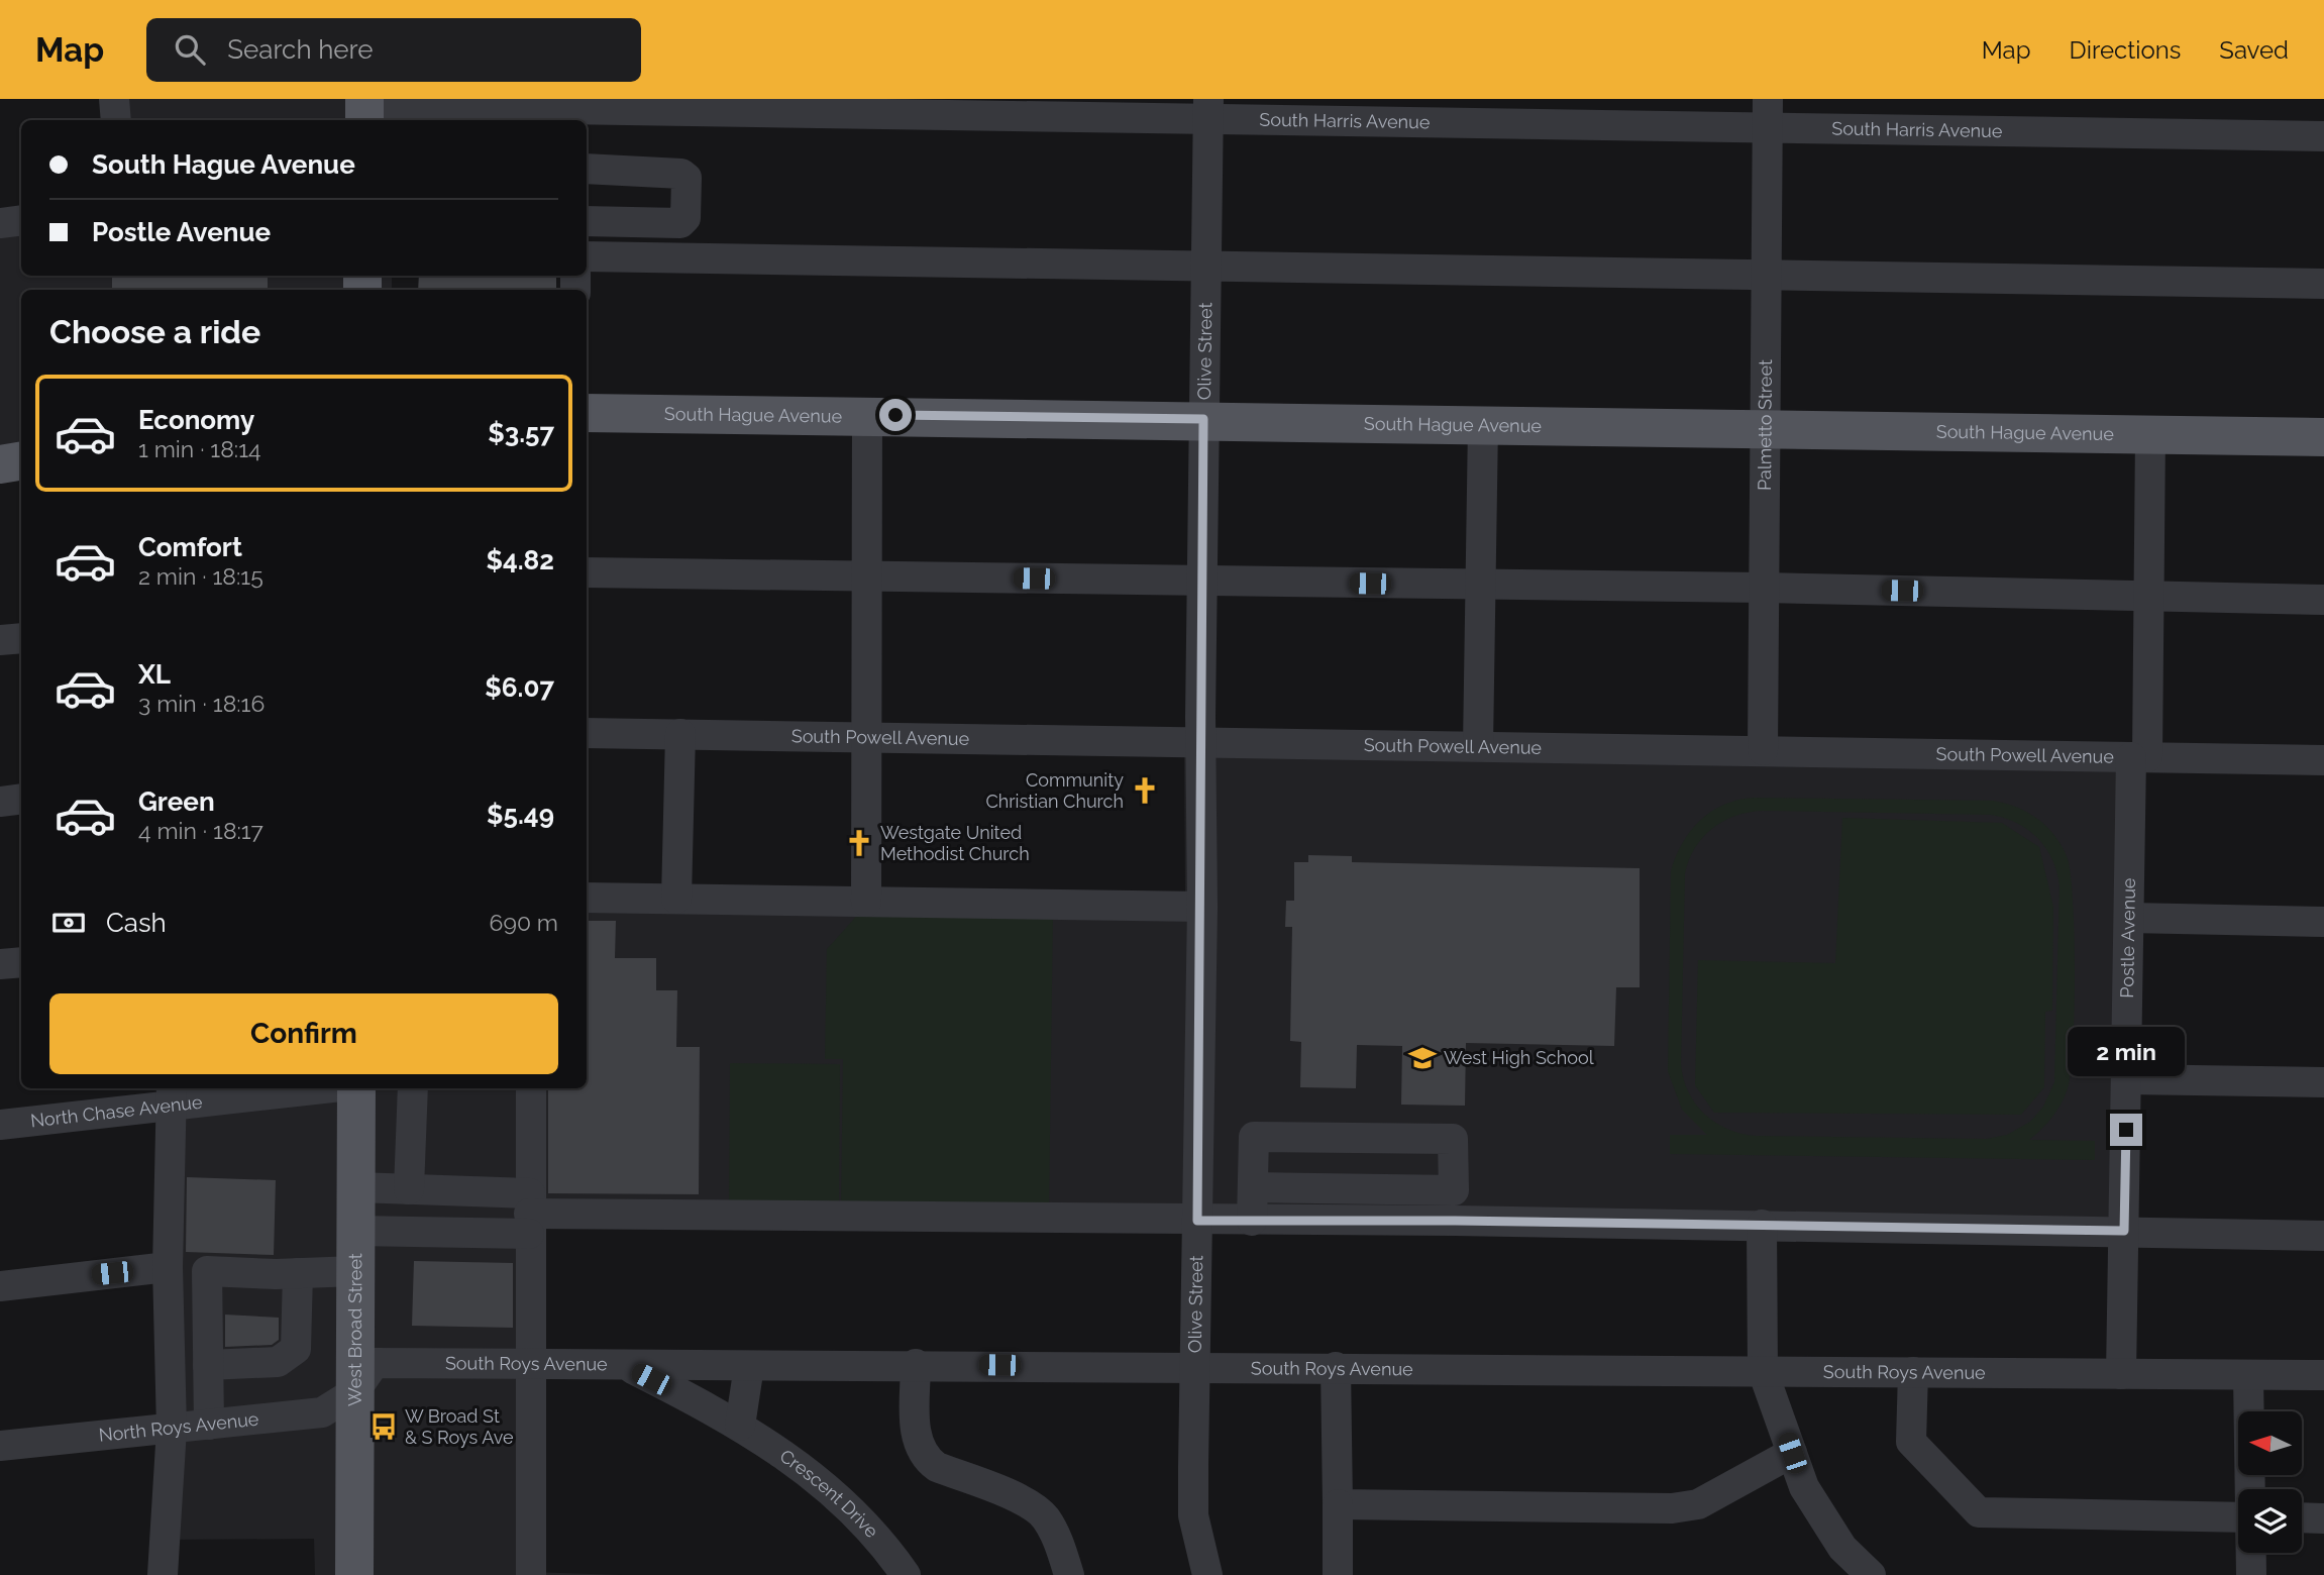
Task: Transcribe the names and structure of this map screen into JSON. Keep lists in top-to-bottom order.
{
  "streets": {
    "main road": ["South Hague Avenue", "West Broad Street"],
    "street": [
      "South Harris Avenue",
      "Olive Street",
      "Palmetto Street",
      "South Powell Avenue",
      "Postle Avenue",
      "North Chase Avenue",
      "South Roys Avenue",
      "North Roys Avenue",
      "Crescent Drive"
    ]
  },
  "crossings": [
    ["South Harris Avenue", "Olive Street"],
    ["South Harris Avenue", "Palmetto Street"],
    ["Olive Street", "South Hague Avenue"],
    ["Olive Street", "South Powell Avenue"],
    ["Olive Street", "South Roys Avenue"],
    ["South Hague Avenue", "Palmetto Street"],
    ["South Hague Avenue", "Postle Avenue"],
    ["Palmetto Street", "South Powell Avenue"],
    ["South Powell Avenue", "Postle Avenue"],
    ["Postle Avenue", "South Roys Avenue"],
    ["West Broad Street", "South Roys Avenue"],
    ["West Broad Street", "North Roys Avenue"],
    ["South Roys Avenue", "North Roys Avenue"],
    ["South Roys Avenue", "Crescent Drive"]
  ],
  "places": {
    "church": ["Community Christian Church", "Westgate United Methodist Church"],
    "school or university": ["West High School"],
    "bus stop": ["W Broad St & S Roys Ave"]
  },
  "north": "left",
  "page": {
    "header": "Map",
    "search": "Search here",
    "nav": ["Map", "Directions", "Saved"],
    "banner": ["South Hague Avenue", "Postle Avenue"],
    "heading": "Choose a ride",
    "list": [
      {
        "name": "Economy",
        "note": "1 min · 18:14",
        "value": "$3.57"
      },
      {
        "name": "Comfort",
        "note": "2 min · 18:15",
        "value": "$4.82"
      },
      {
        "name": "XL",
        "note": "3 min · 18:16",
        "value": "$6.07"
      },
      {
        "name": "Green",
        "note": "4 min · 18:17",
        "value": "$5.49"
      }
    ],
    "pay": ["Cash", "690 m"],
    "buttons": "Confirm",
    "bubble": "2 min"
  }
}
